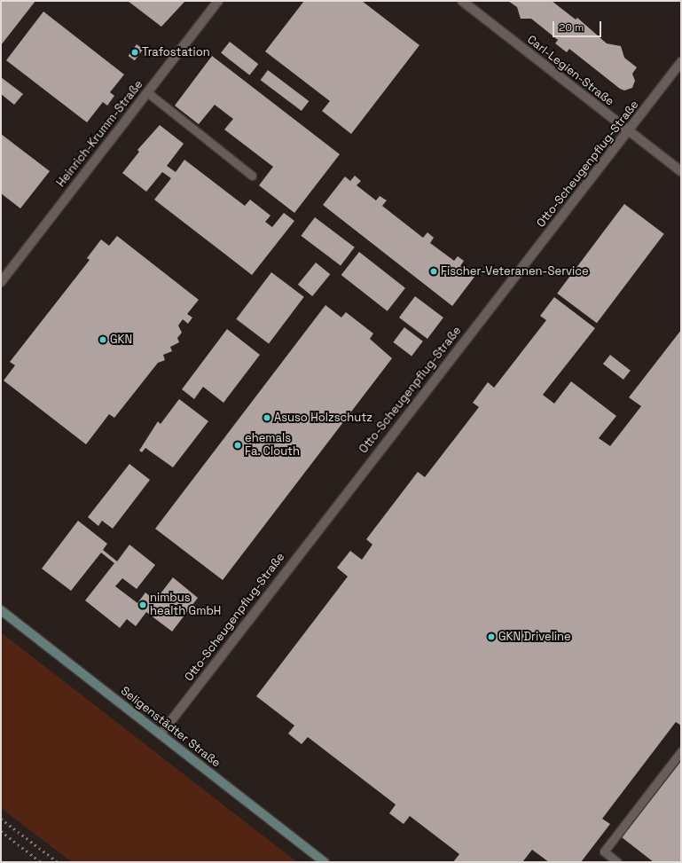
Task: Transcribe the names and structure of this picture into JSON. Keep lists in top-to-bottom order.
{
  "streets": {
    "street": [
      "Carl-Legien-Straße",
      "Heinrich-Krumm-Straße",
      "Otto-Scheugenpflug-Straße",
      "Seligenstädter Straße"
    ]
  },
  "crossings": [
    ["Carl-Legien-Straße", "Otto-Scheugenpflug-Straße"],
    ["Otto-Scheugenpflug-Straße", "Seligenstädter Straße"]
  ],
  "places": [
    "Trafostation",
    "Fischer-Veteranen-Service",
    "GKN",
    "Asuso Holzschutz",
    "ehemals Fa. Clouth",
    "nimbus health GmbH",
    "GKN Driveline"
  ],
  "scale_bar": "20 m"
}
